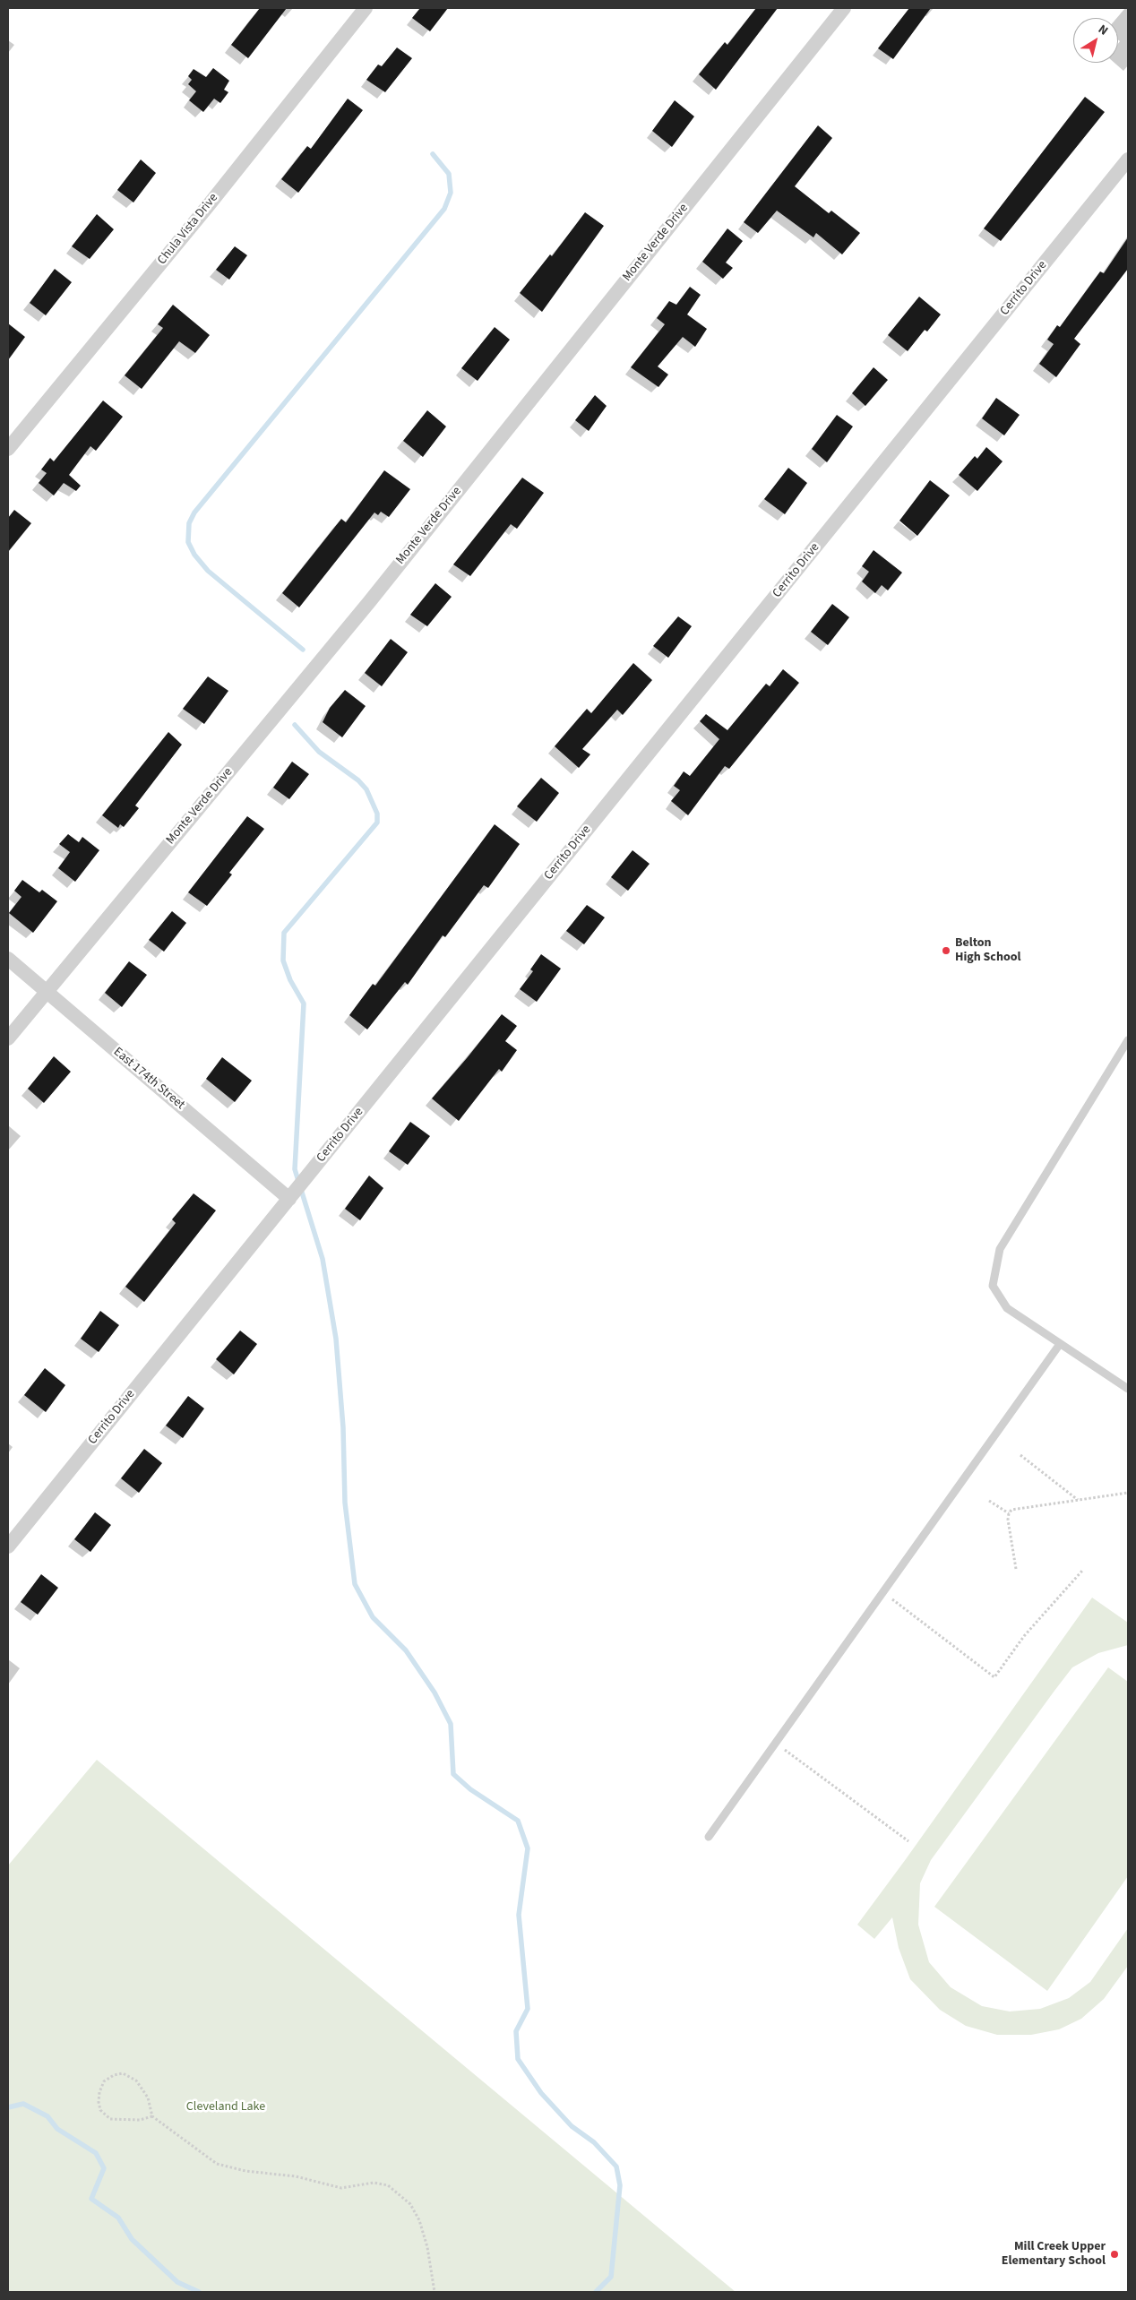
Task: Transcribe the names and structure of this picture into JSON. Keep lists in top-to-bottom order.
{
  "streets": {
    "street": [
      "Chula Vista Drive",
      "Monte Verde Drive",
      "Cerrito Drive",
      "East 174th Street"
    ]
  },
  "crossings": [
    ["Monte Verde Drive", "East 174th Street"],
    ["Cerrito Drive", "East 174th Street"]
  ],
  "parks": ["Cleveland Lake"],
  "places": ["Belton High School", "Mill Creek Upper Elementary School"],
  "north": "top right"
}
